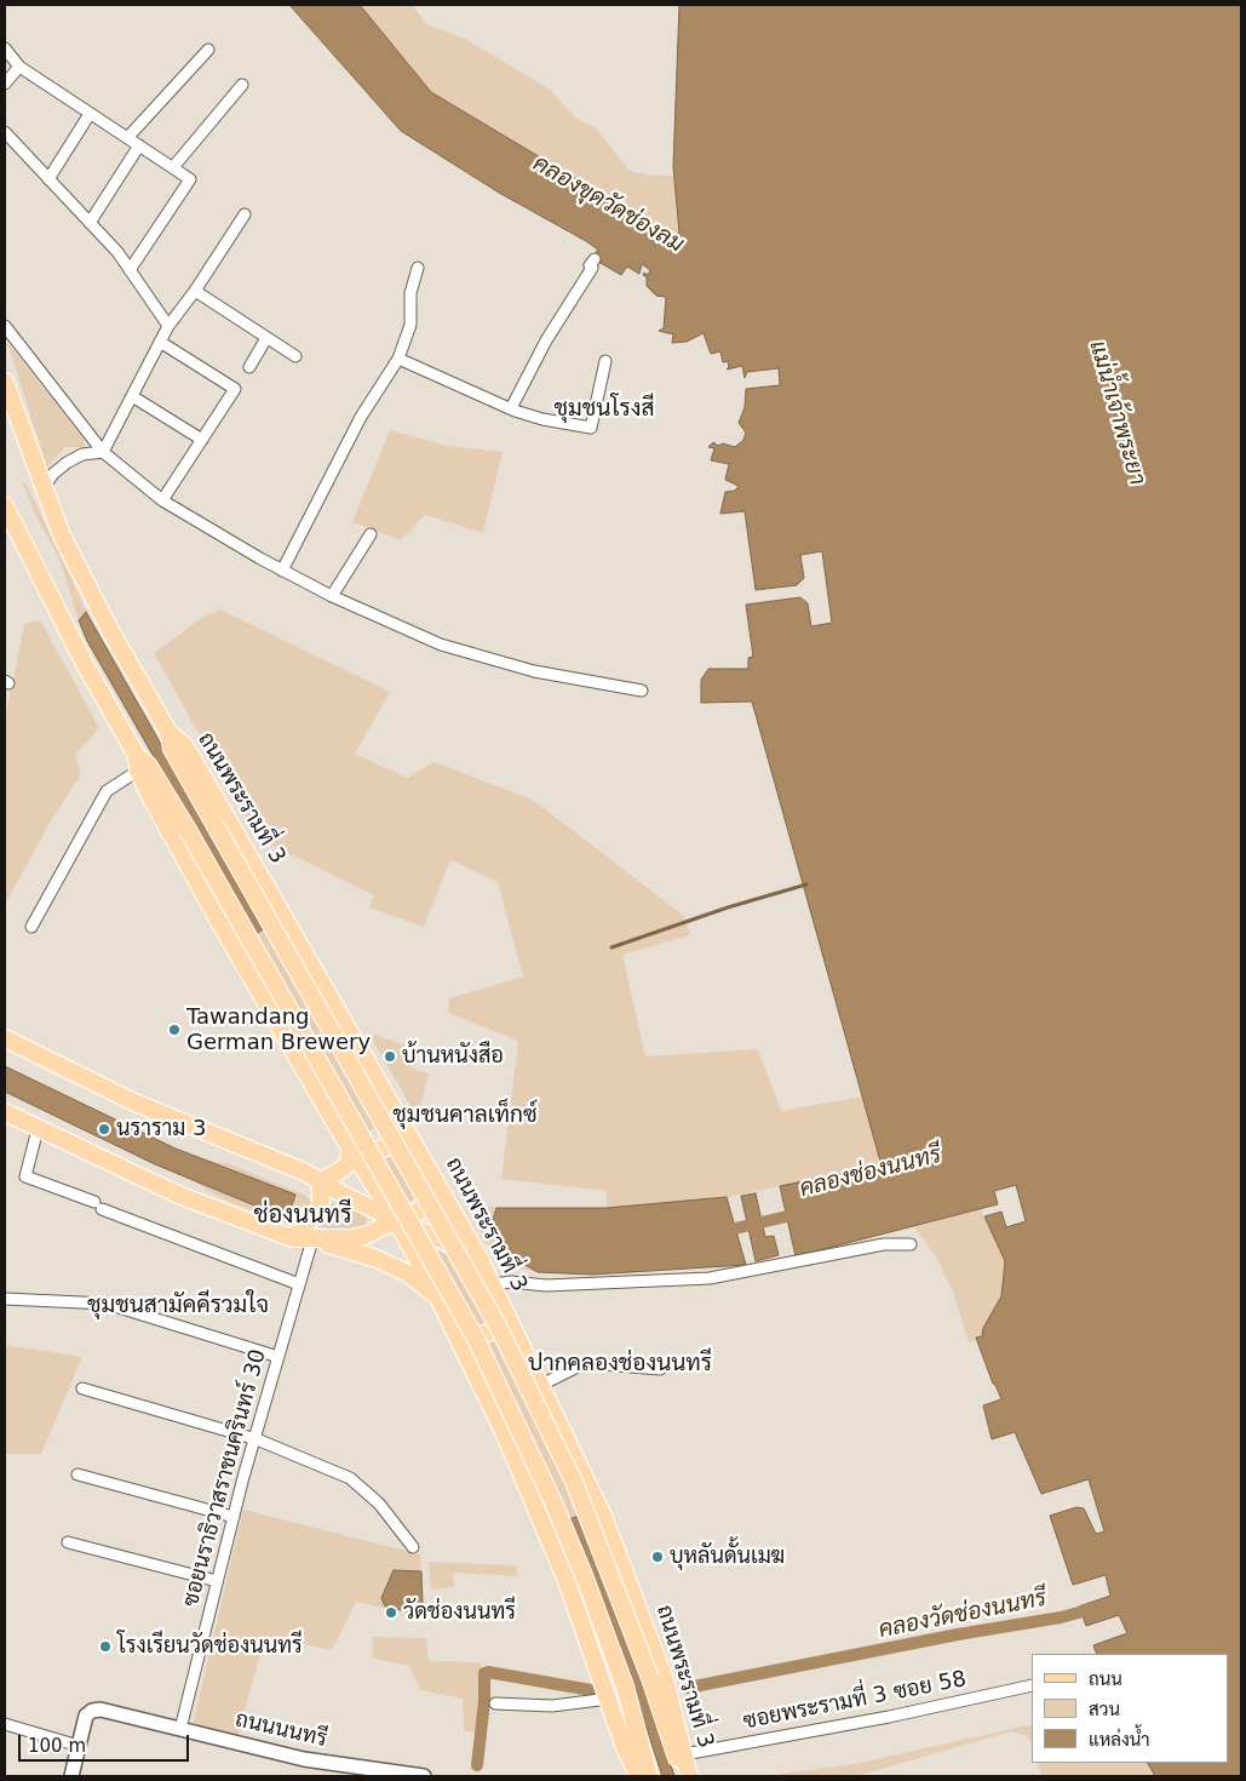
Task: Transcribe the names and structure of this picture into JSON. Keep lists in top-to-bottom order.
{
  "streets": {
    "main road": ["ถนนพระรามที่ 3"],
    "street": ["ซอยนราธิวาสราชนครินทร์ 30", "ซอยพระรามที่ 3 ซอย 58", "ถนนนนทรี"]
  },
  "crossings": [
    ["ถนนพระรามที่ 3", "ซอยพระรามที่ 3 ซอย 58"],
    ["ซอยนราธิวาสราชนครินทร์ 30", "ถนนนนทรี"]
  ],
  "districts": [
    "ชุมชนโรงสี",
    "ชุมชนคาลเท็กซ์",
    "ช่องนนทรี",
    "ชุมชนสามัคคีรวมใจ",
    "ปากคลองช่องนนทรี"
  ],
  "water": [
    "คลองขุดวัดช่องลม",
    "แม่น้ำเจ้าพระยา",
    "คลองช่องนนทรี",
    "คลองวัดช่องนนทรี"
  ],
  "places": [
    "Tawandang German Brewery",
    "บ้านหนังสือ",
    "นราราม 3",
    "บุหลันดั้นเมฆ",
    "วัดช่องนนทรี",
    "โรงเรียนวัดช่องนนทรี"
  ],
  "legend": ["ถนน", "สวน", "แหล่งน้ำ"],
  "scale_bar": "100 m"
}
